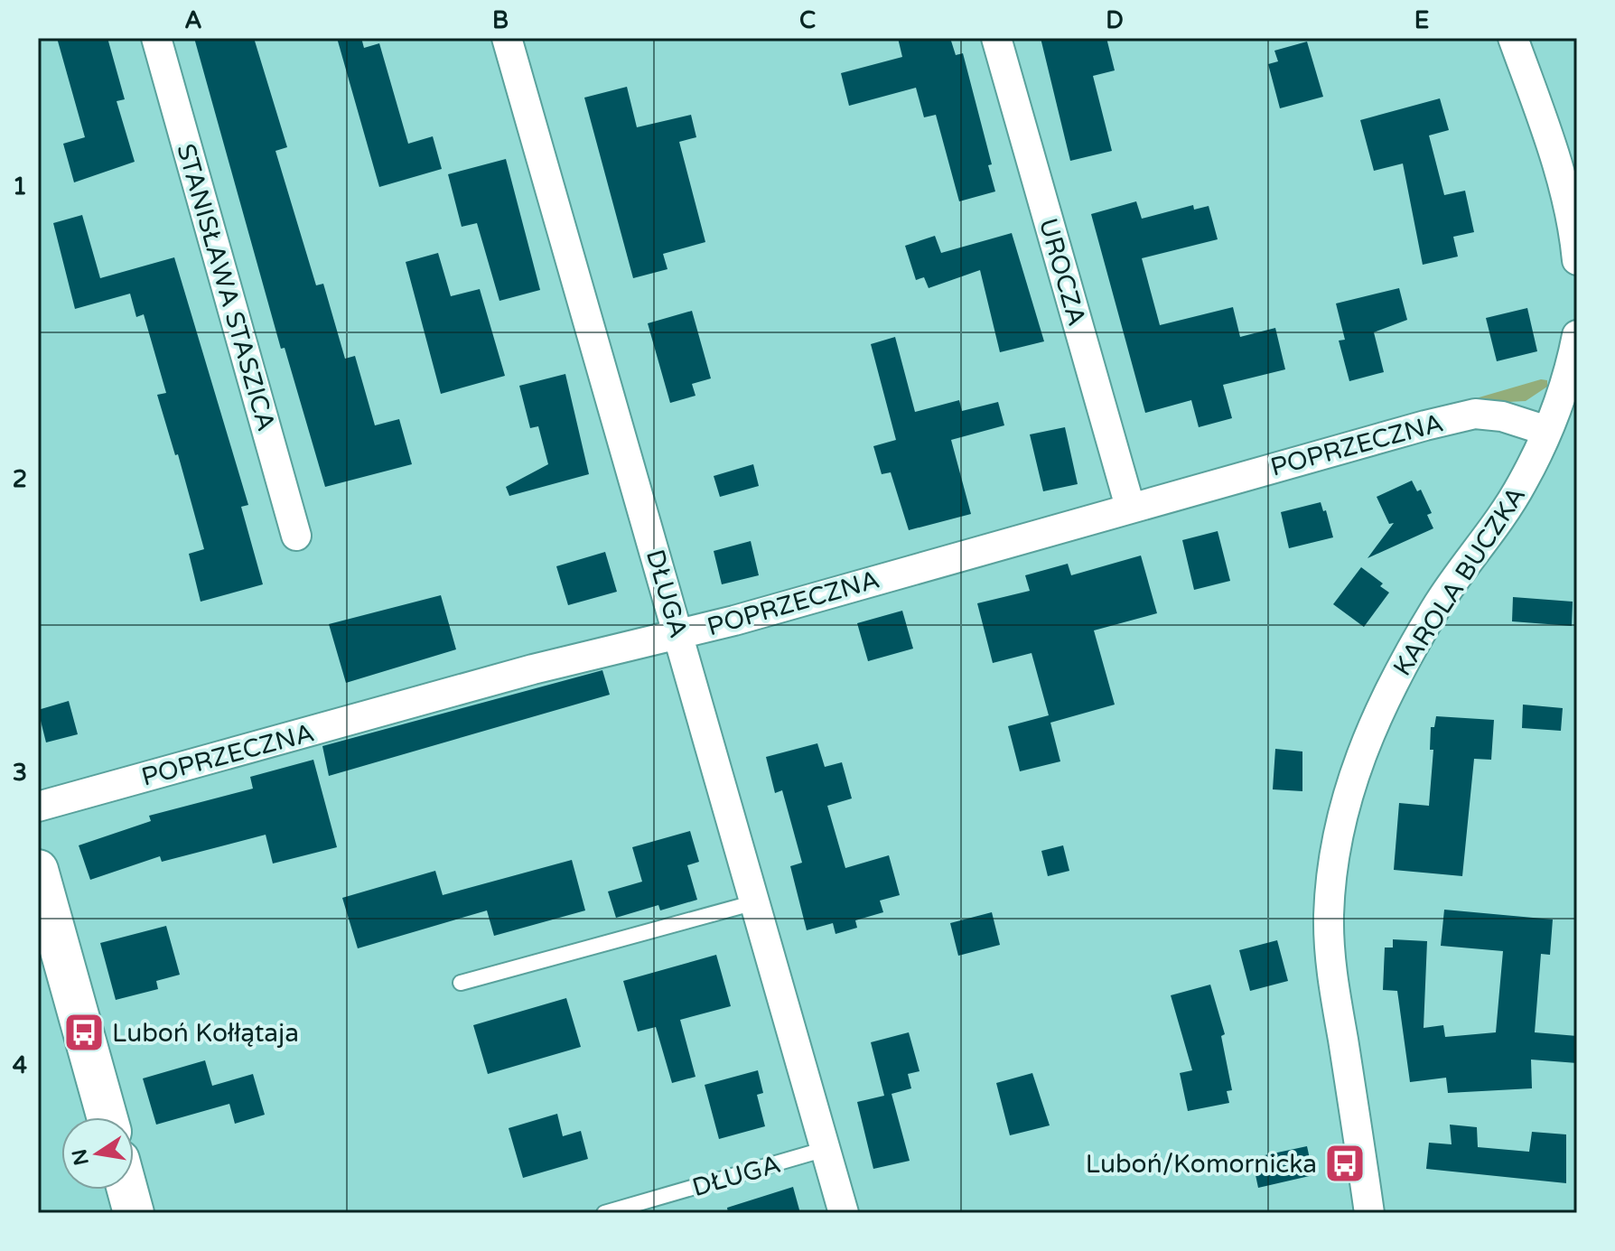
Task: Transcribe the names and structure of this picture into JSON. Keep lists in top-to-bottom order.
{
  "streets": {
    "street": [
      "UROCZA",
      "STANISŁAWA STASZICA",
      "POPRZECZNA",
      "KAROLA BUCZKA",
      "DŁUGA"
    ]
  },
  "crossings": [
    ["UROCZA", "POPRZECZNA"],
    ["POPRZECZNA", "KAROLA BUCZKA"],
    ["POPRZECZNA", "DŁUGA"]
  ],
  "places": {
    "bus stop": ["Luboń Kołłątaja", "Luboń/Komornicka"]
  },
  "north": "left",
  "grid": {
    "columns": [
      "A",
      "B",
      "C",
      "D",
      "E"
    ],
    "rows": [
      "1",
      "2",
      "3",
      "4"
    ]
  }
}
